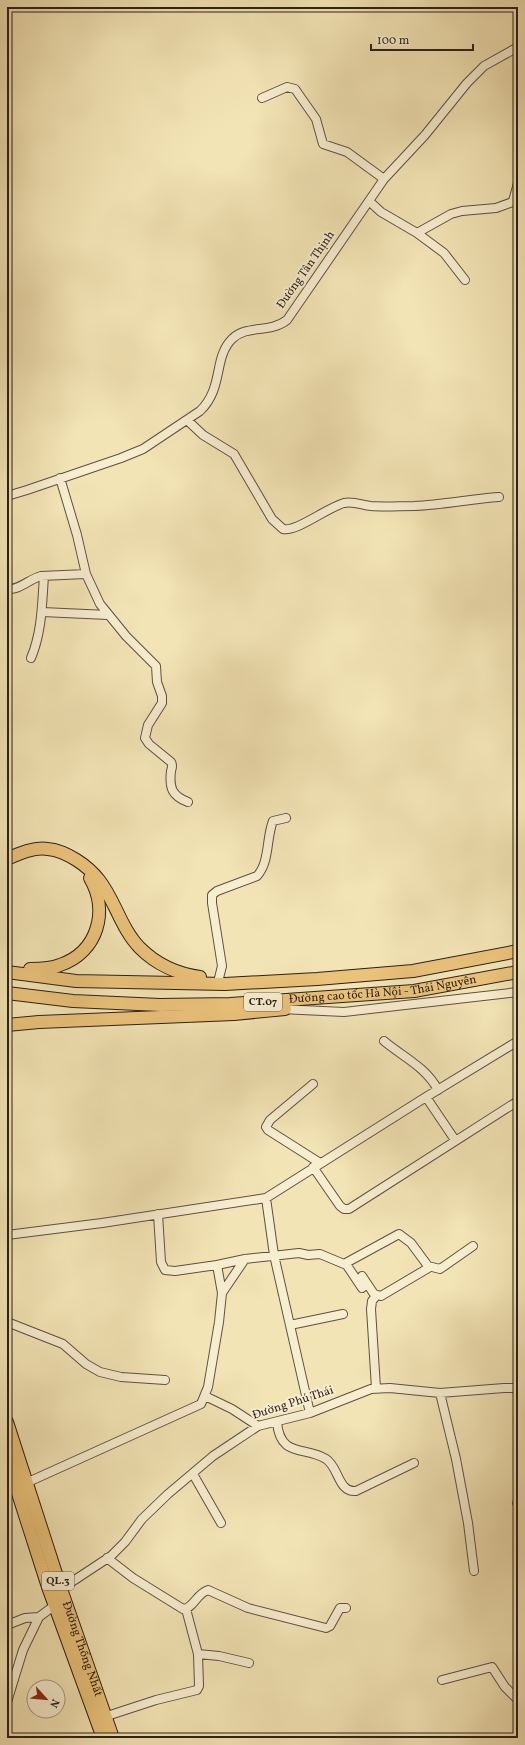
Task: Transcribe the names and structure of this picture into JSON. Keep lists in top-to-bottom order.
{
  "streets": {
    "highway": [
      "Đường cao tốc Hà Nội - Thái Nguyên",
      "CT.07",
      "QL.3",
      "Đường Thống Nhất"
    ],
    "street": ["Đường Tân Thịnh", "Đường Phú Thái"]
  },
  "crossings": [
    ["Đường Phú Thái", "Đường Thống Nhất"]
  ],
  "scale_bar": "100 m",
  "north": "bottom right"
}
